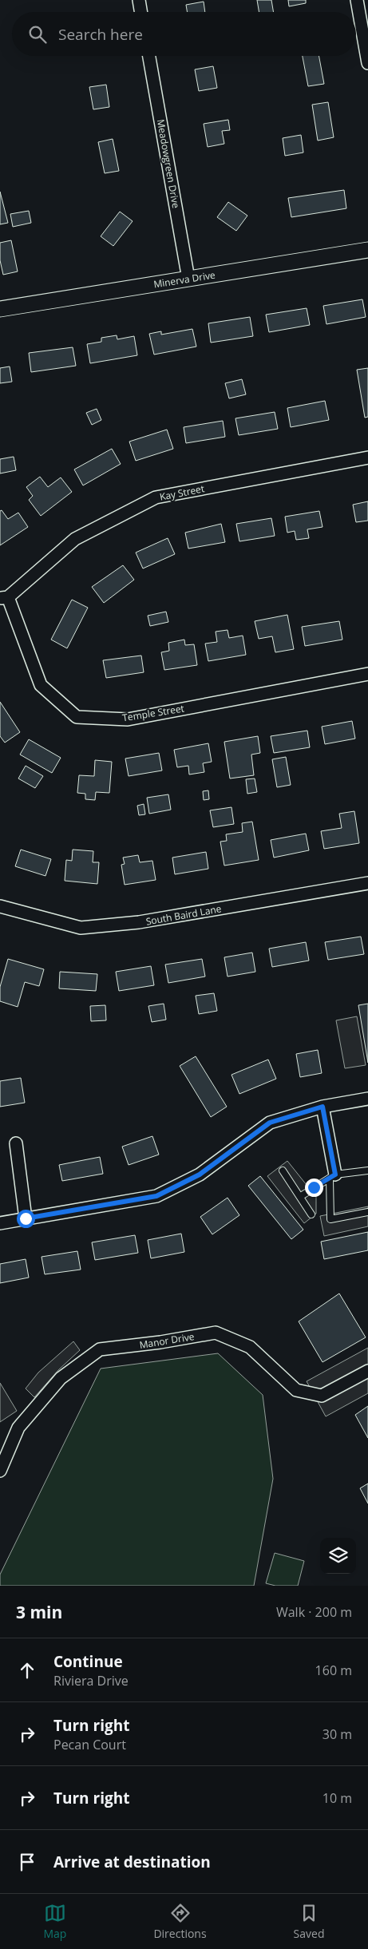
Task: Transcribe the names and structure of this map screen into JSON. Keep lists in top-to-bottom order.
{
  "streets": {
    "street": [
      "Meadowgreen Drive",
      "Minerva Drive",
      "Kay Street",
      "Temple Street",
      "South Baird Lane",
      "Manor Drive"
    ]
  },
  "crossings": [
    ["Meadowgreen Drive", "Minerva Drive"],
    ["Kay Street", "Temple Street"]
  ],
  "page": {
    "search": "Search here",
    "heading": ["3 min", "Walk · 200 m"],
    "list": [
      ["Continue", "Riviera Drive", "160 m"],
      ["Turn right", "Pecan Court", "30 m"],
      ["Turn right", "10 m"],
      "Arrive at destination"
    ],
    "nav": ["Map", "Directions", "Saved"]
  }
}
